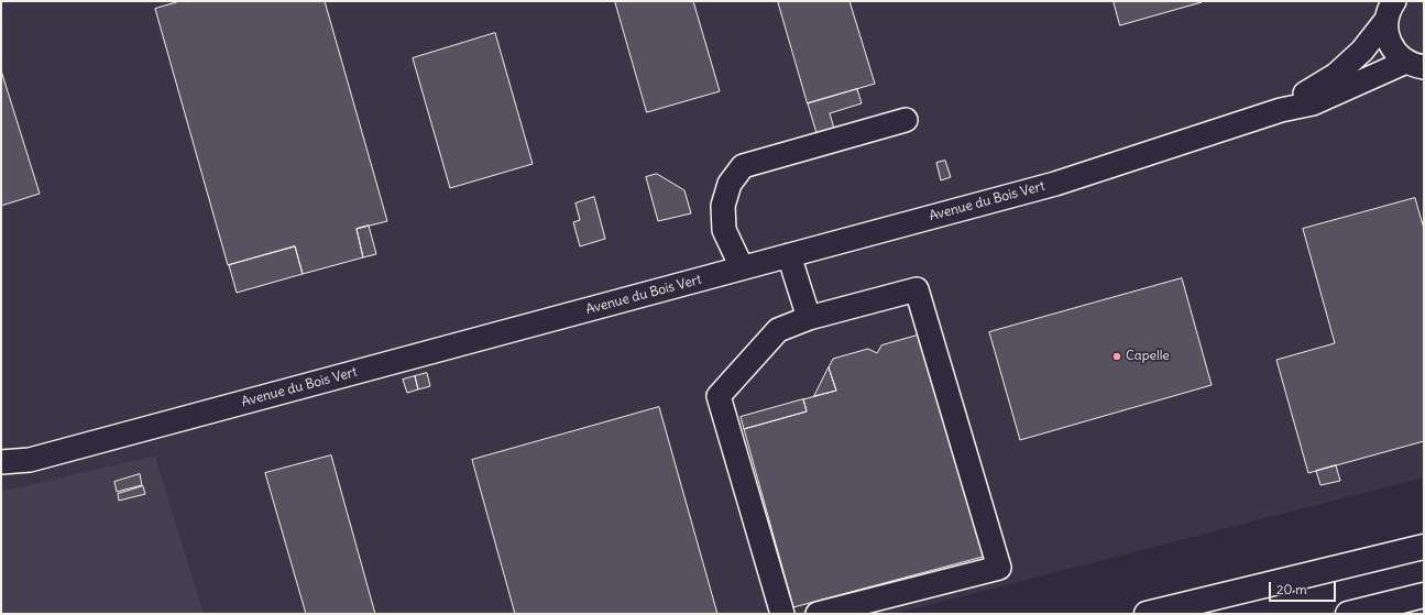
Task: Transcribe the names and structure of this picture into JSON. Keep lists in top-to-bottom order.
{
  "streets": {
    "street": ["Avenue du Bois Vert"]
  },
  "places": ["Capelle"],
  "scale_bar": "20 m"
}
